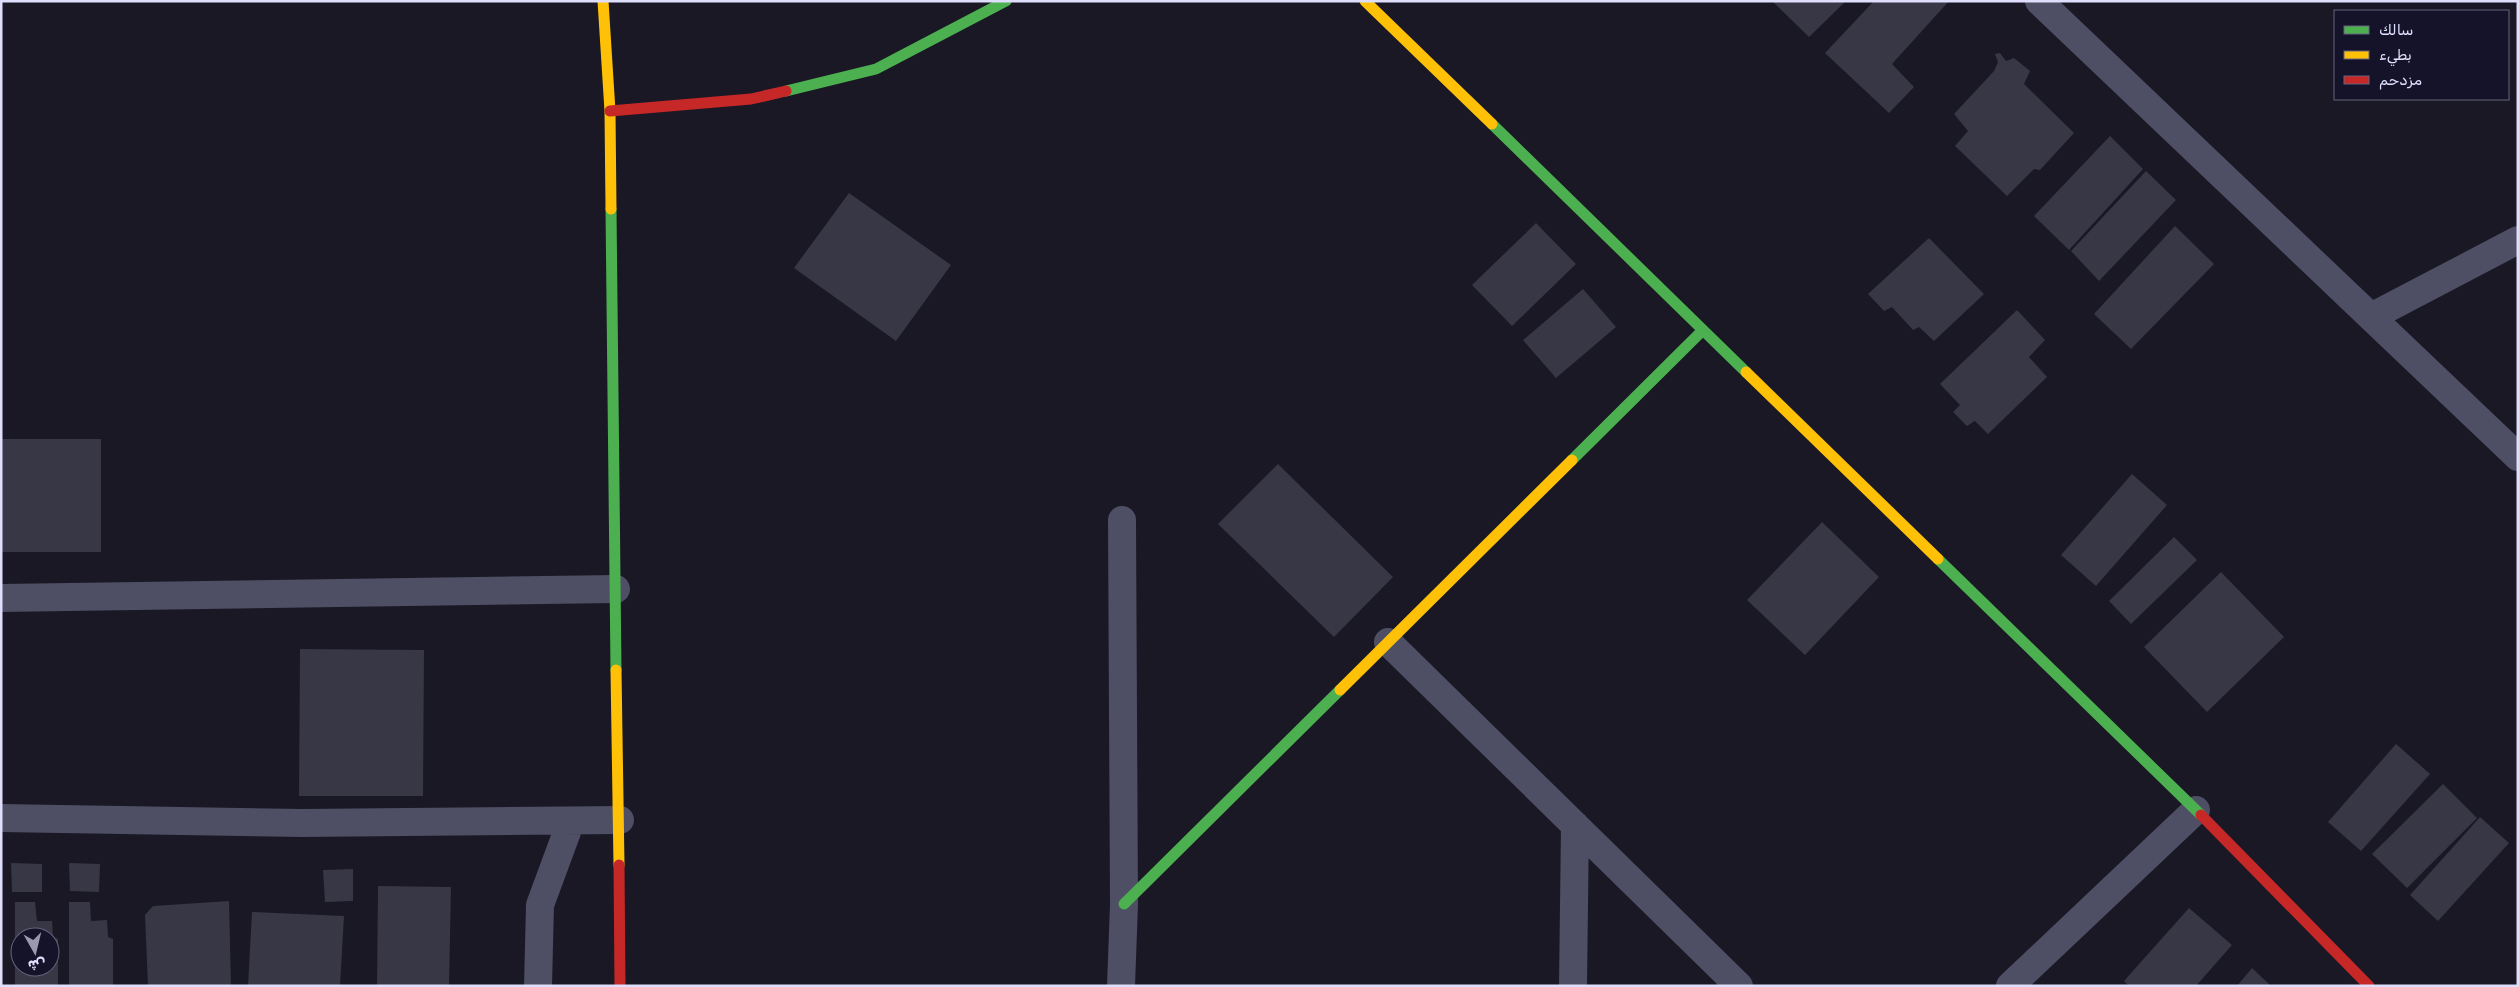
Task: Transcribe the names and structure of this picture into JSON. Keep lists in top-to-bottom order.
{
  "legend": ["سالك", "بطيء", "مزدحم"],
  "north": "bottom"
}
